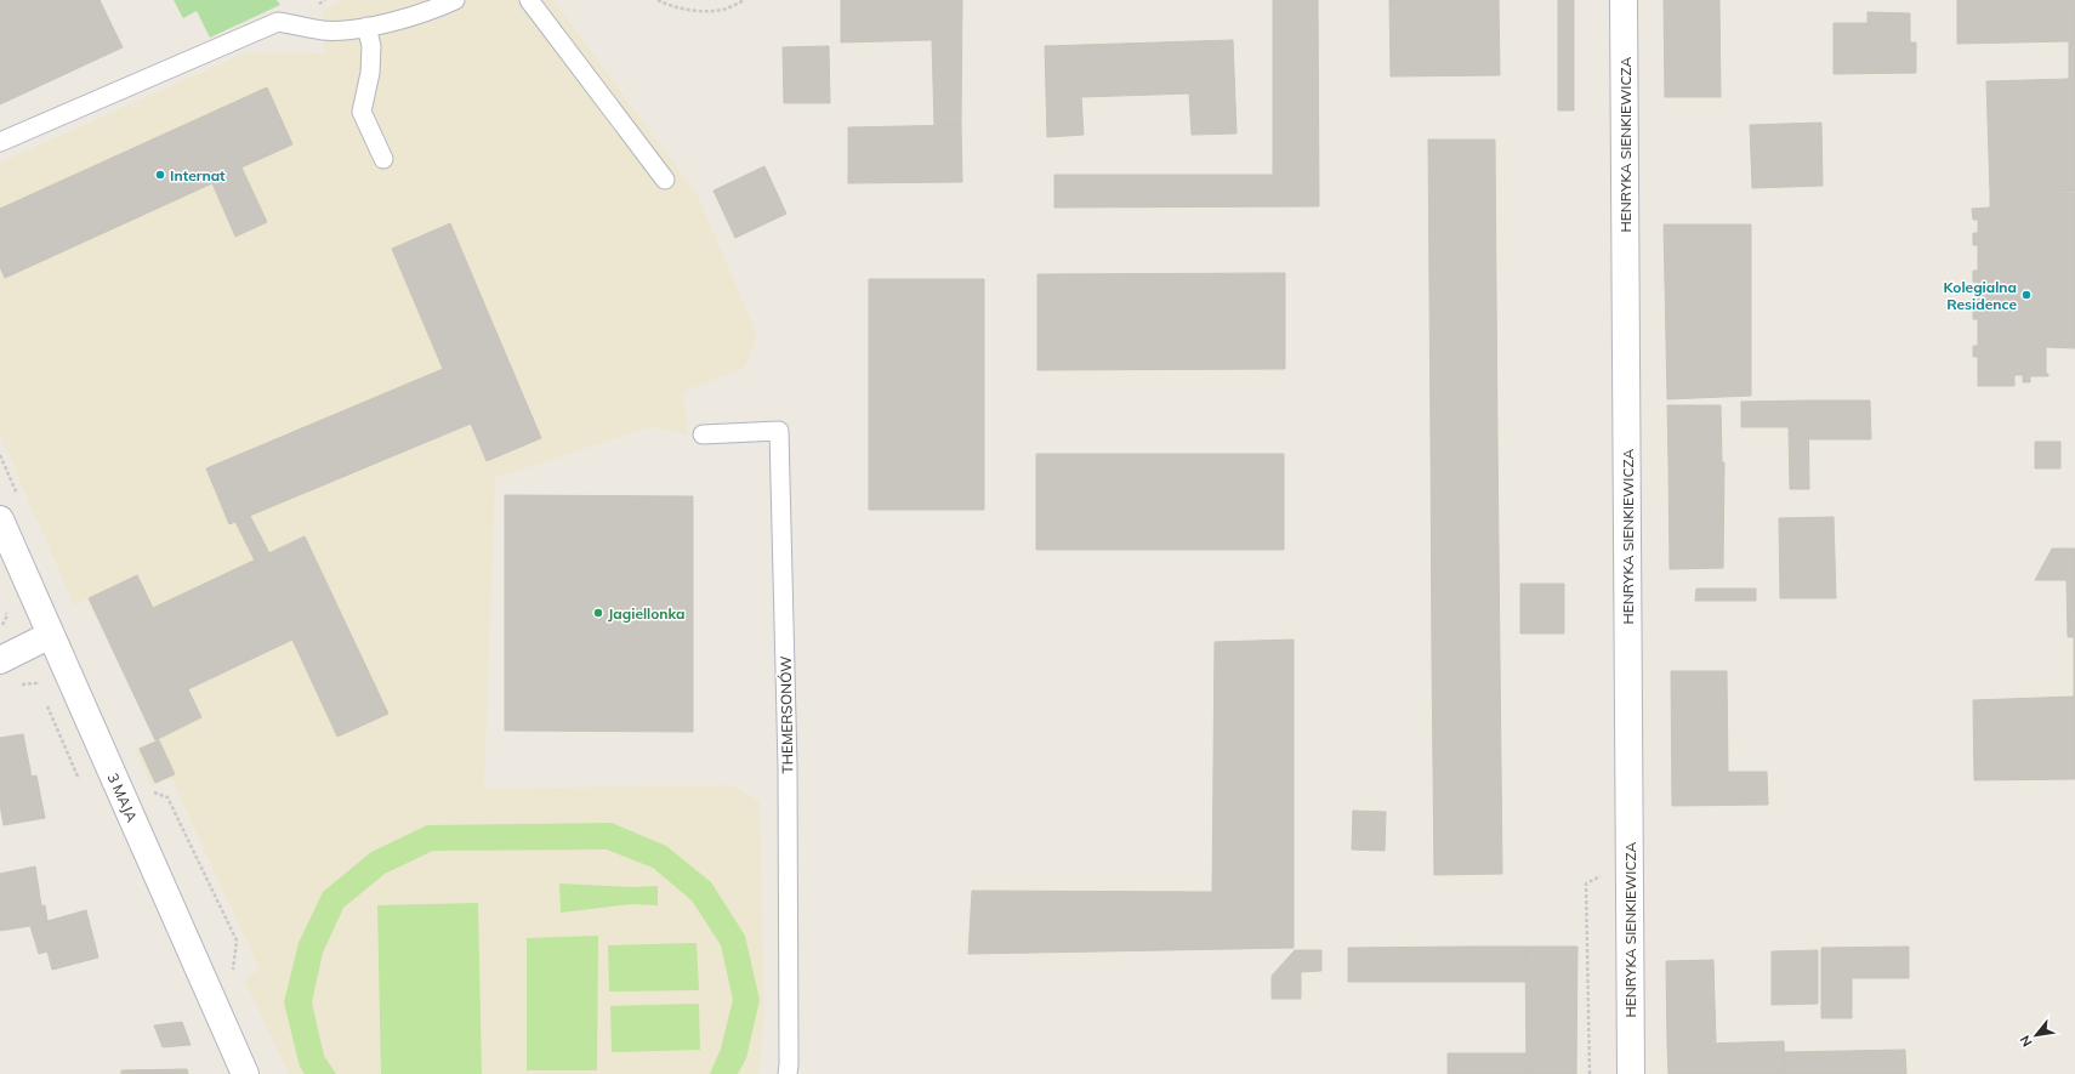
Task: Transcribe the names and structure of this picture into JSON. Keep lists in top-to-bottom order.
{
  "streets": {
    "street": ["HENRYKA SIENKIEWICZA", "3 MAJA"],
    "lane": ["THEMERSONÓW"]
  },
  "places": ["Internat", "Kolegialna Residence", "Jagiellonka"],
  "north": "bottom left"
}
